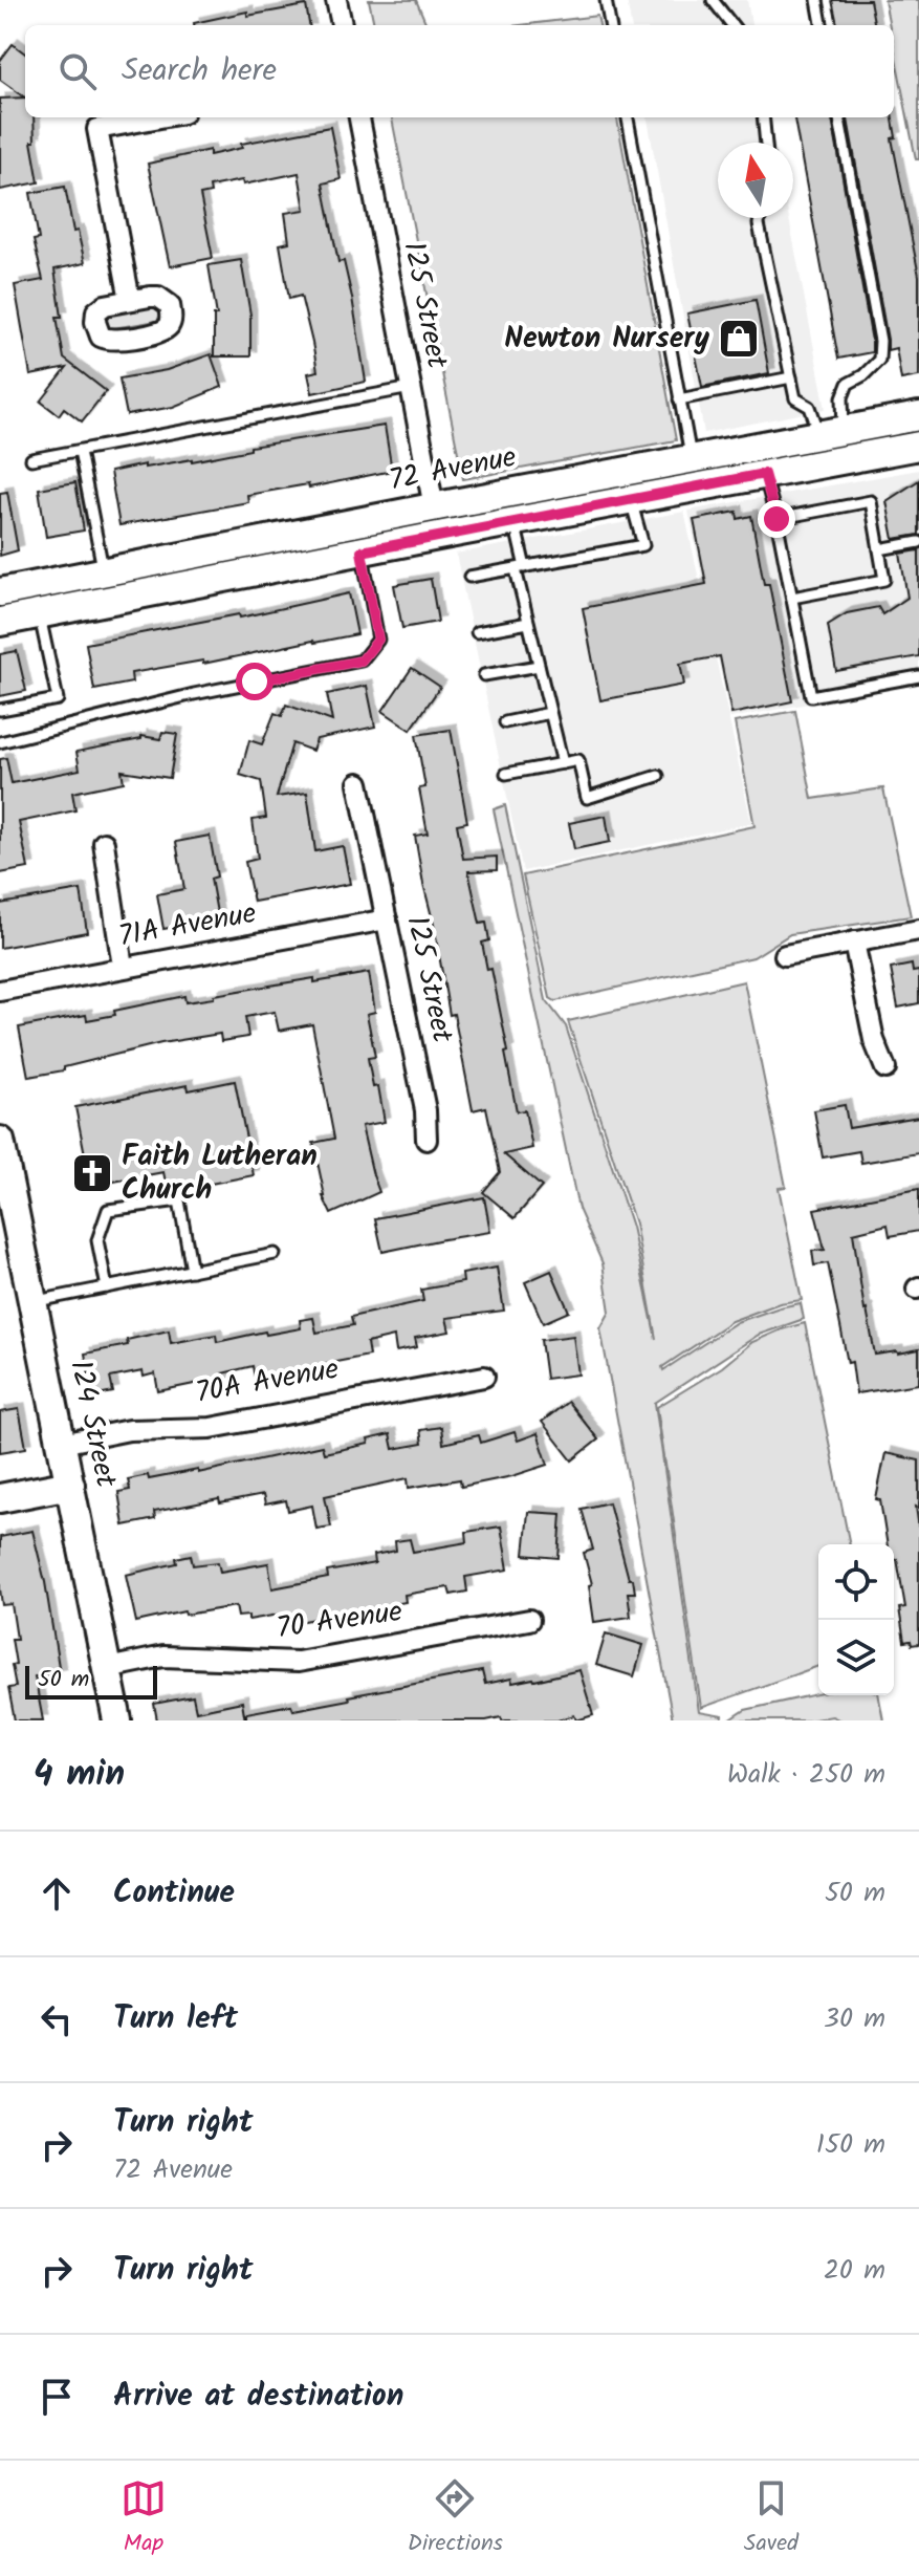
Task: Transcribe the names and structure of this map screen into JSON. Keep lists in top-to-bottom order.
{
  "streets": {
    "main road": ["72 Avenue", "124 Street"],
    "street": [
      "125 Street",
      "71A Avenue",
      "70A Avenue",
      "70 Avenue"
    ]
  },
  "crossings": [
    ["125 Street", "72 Avenue"],
    ["125 Street", "71A Avenue"],
    ["70A Avenue", "124 Street"],
    ["124 Street", "70 Avenue"]
  ],
  "places": {
    "shop": ["Newton Nursery"],
    "church": ["Faith Lutheran Church"]
  },
  "scale_bar": "50 m",
  "north": "top",
  "page": {
    "search": "Search here",
    "scale": "50 m",
    "heading": ["4 min", "Walk · 250 m"],
    "list": [
      ["Continue", "50 m"],
      ["Turn left", "30 m"],
      ["Turn right", "72 Avenue", "150 m"],
      ["Turn right", "20 m"],
      "Arrive at destination"
    ],
    "nav": ["Map", "Directions", "Saved"]
  }
}
